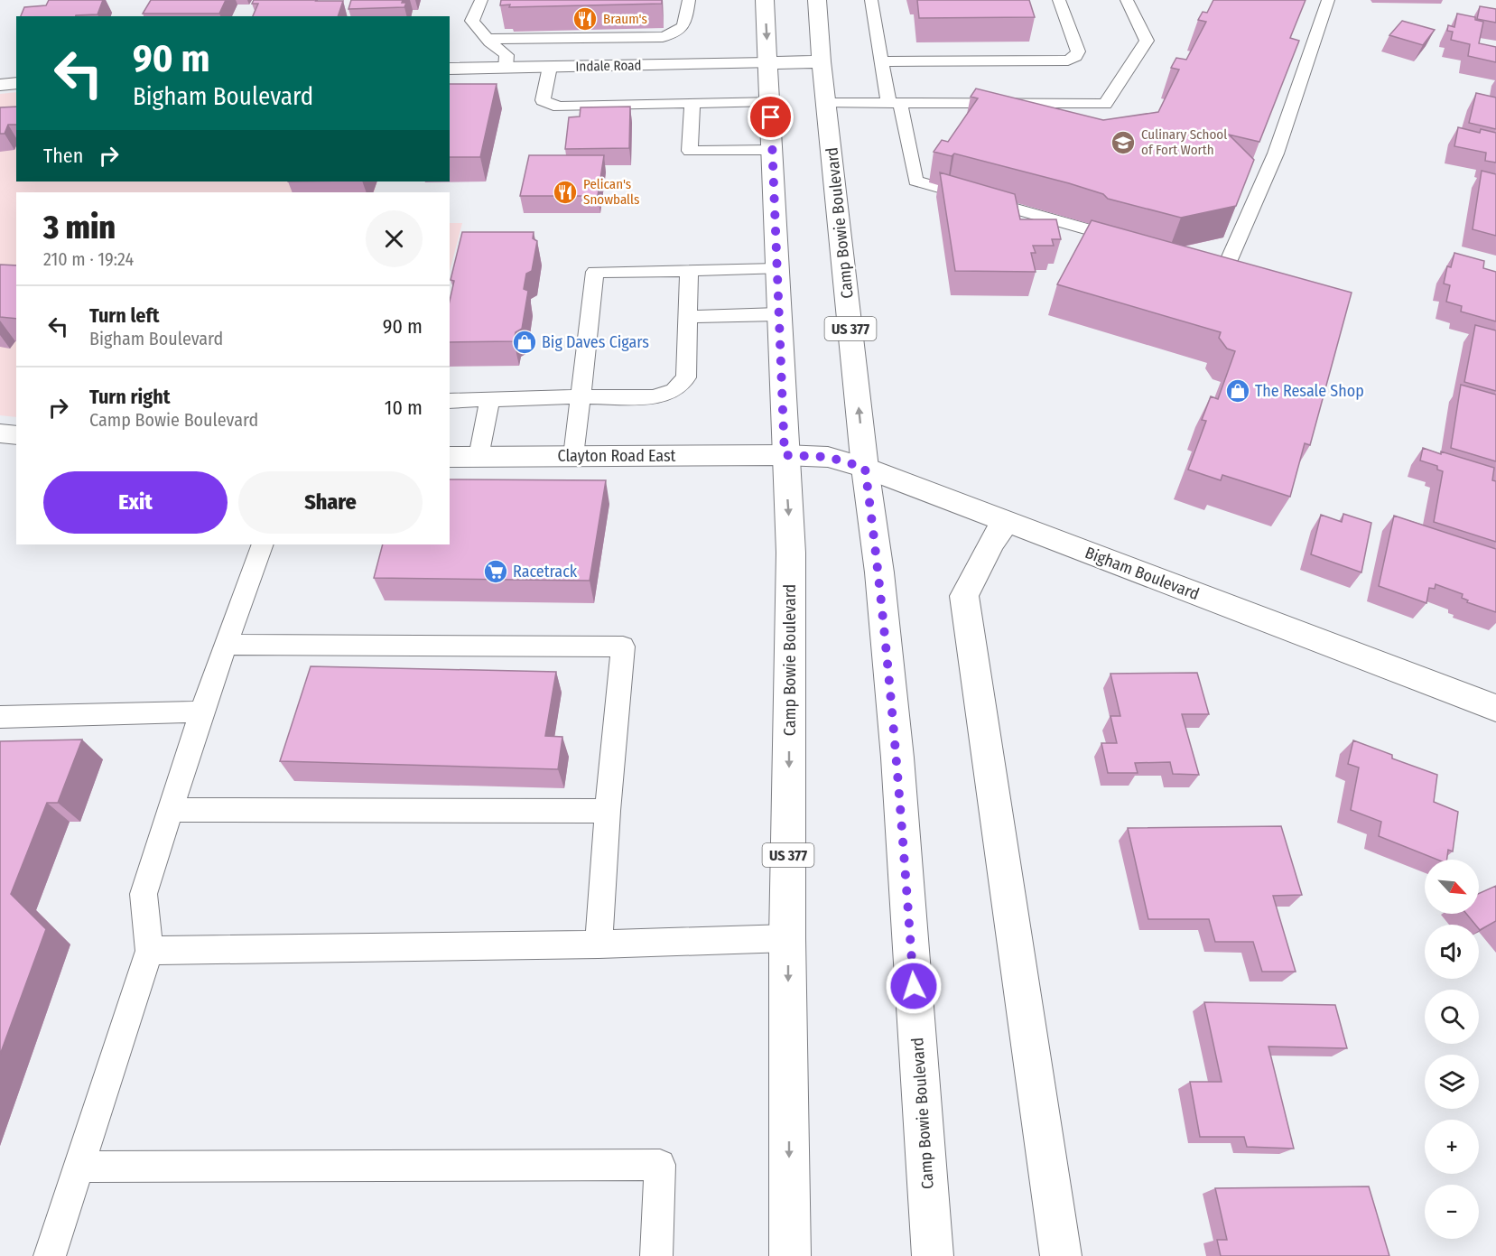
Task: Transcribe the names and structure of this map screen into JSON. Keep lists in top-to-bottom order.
{
  "streets": {
    "main road": [
      "Indale Road",
      "Camp Bowie Boulevard",
      "US 377",
      "Clayton Road East",
      "Bigham Boulevard"
    ]
  },
  "crossings": [
    ["Indale Road", "Camp Bowie Boulevard"],
    ["Camp Bowie Boulevard", "Clayton Road East"],
    ["Camp Bowie Boulevard", "Bigham Boulevard"],
    ["Clayton Road East", "Bigham Boulevard"]
  ],
  "places": {
    "restaurant": ["Braum's", "Pelican's Snowballs"],
    "school or university": ["Culinary School of Fort Worth"],
    "shop": ["Big Daves Cigars", "The Resale Shop"],
    "supermarket": ["Racetrack"]
  },
  "north": "bottom right",
  "page": {
    "turn": ["90 m", "Bigham Boulevard"],
    "then": "Then",
    "heading": ["3 min", "210 m · 19:24"],
    "list": [
      {
        "name": "Turn left",
        "note": "Bigham Boulevard",
        "value": "90 m"
      },
      {
        "name": "Turn right",
        "note": "Camp Bowie Boulevard",
        "value": "10 m"
      }
    ],
    "buttons": ["Exit", "Share"],
    "map_buttons": ["+", "−"]
  }
}
